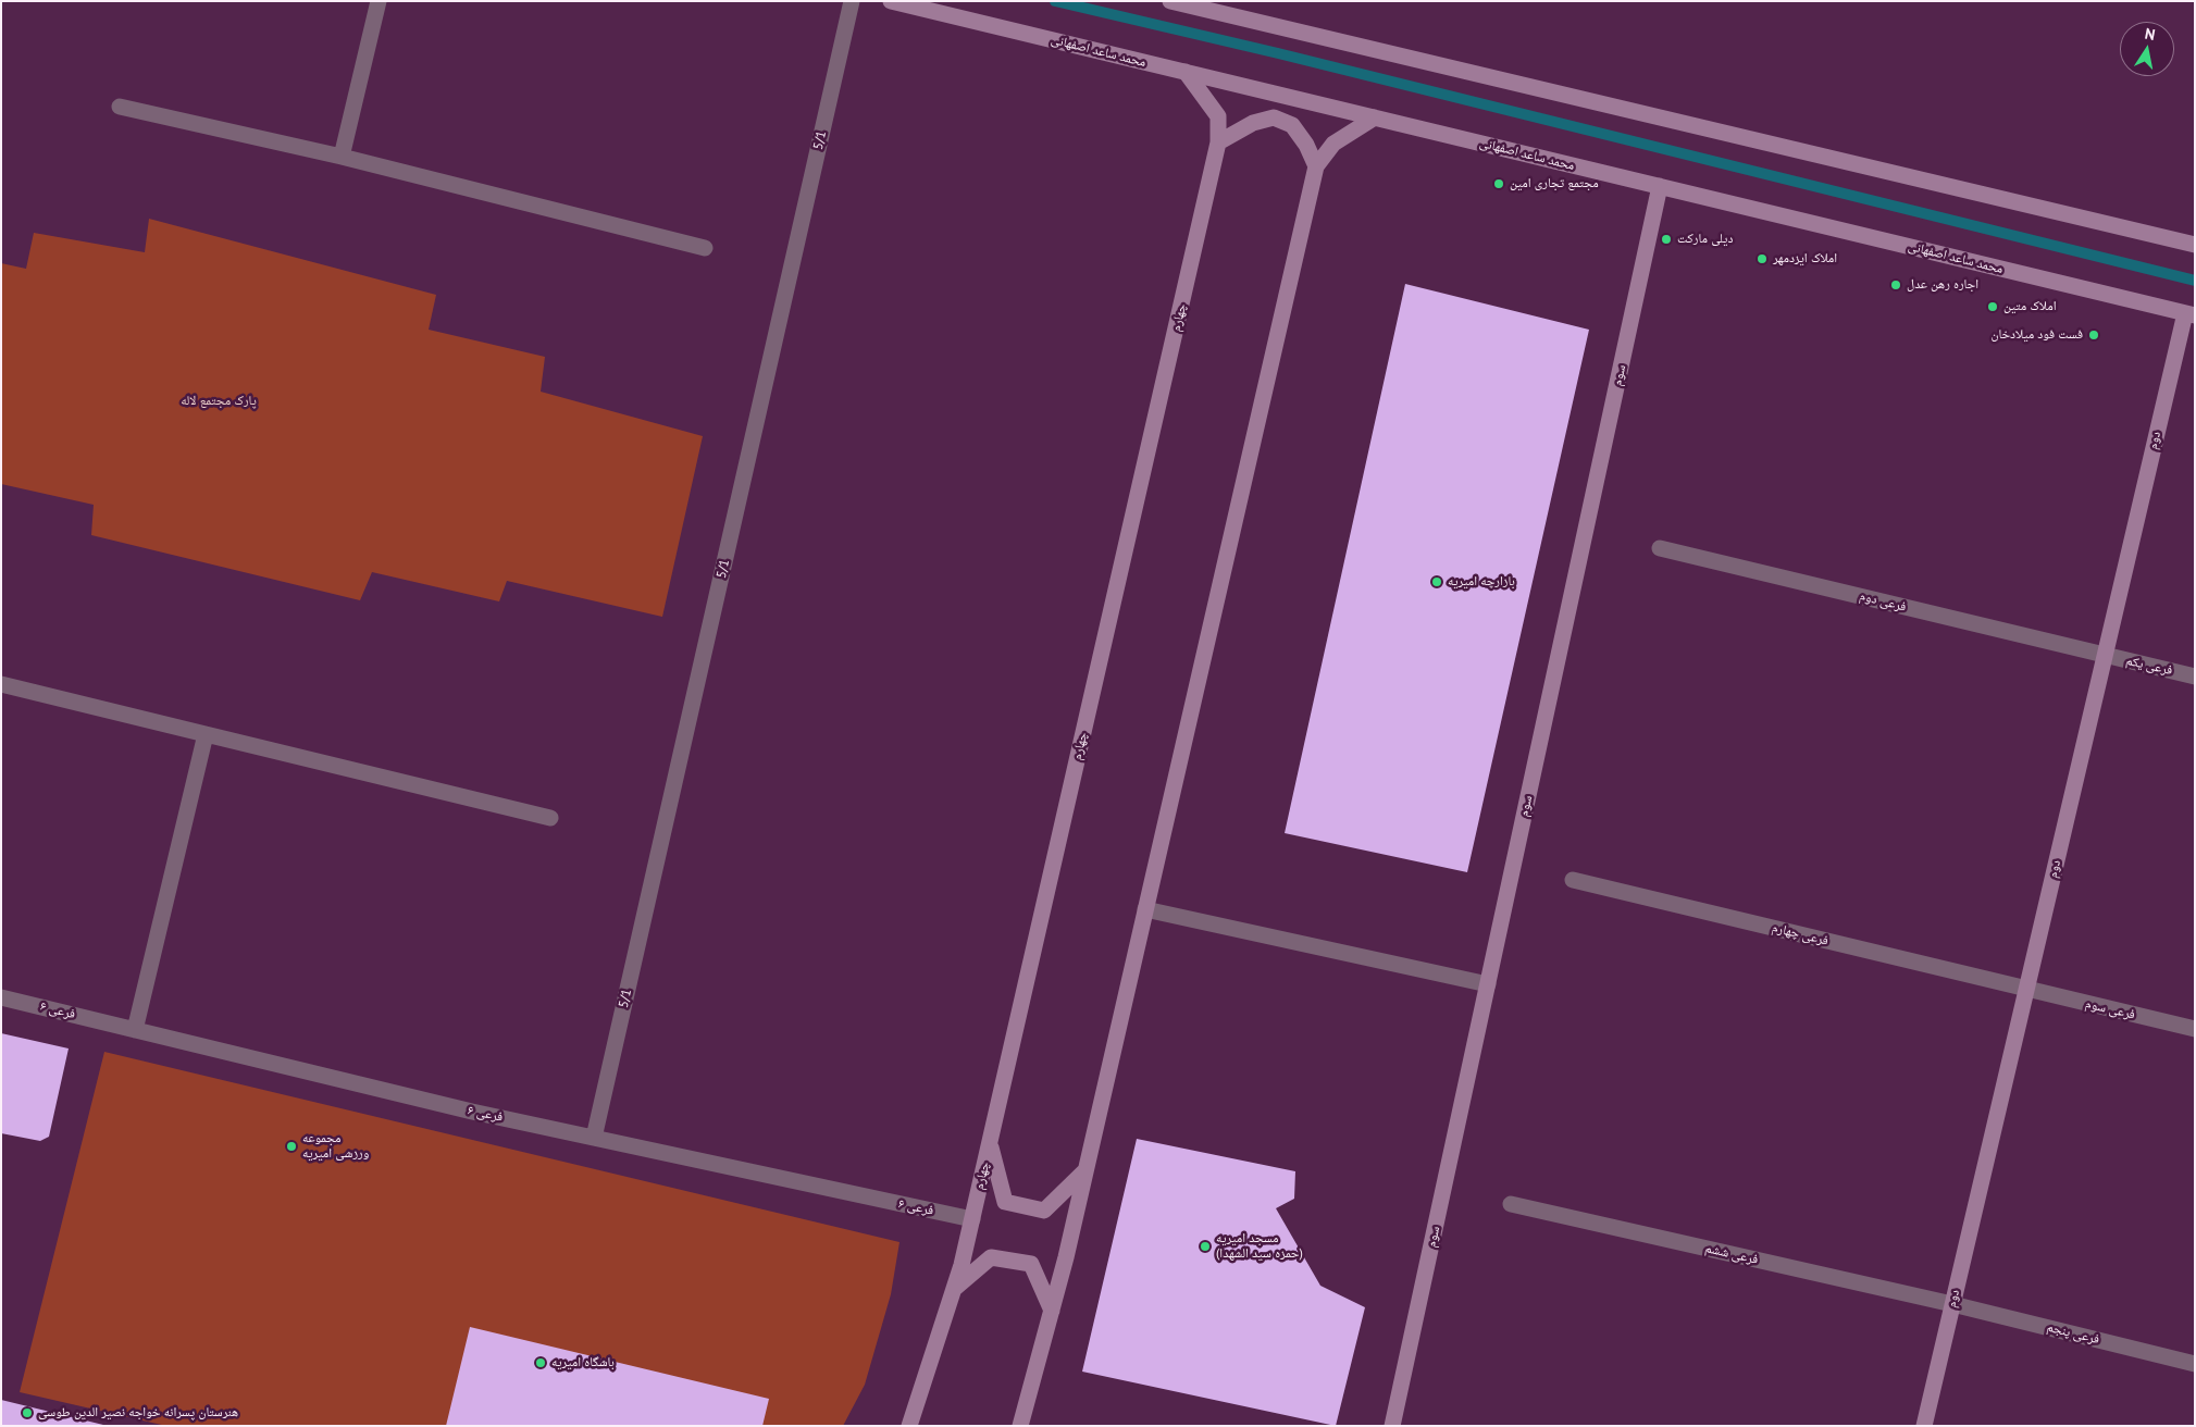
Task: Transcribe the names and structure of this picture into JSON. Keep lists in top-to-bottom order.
{
  "streets": {
    "street": [
      "محمد ساعد اصفهانی",
      "5/1",
      "چهارم",
      "سوم",
      "دوم",
      "فرعی دوم",
      "فرعی یکم",
      "فرعی چهارم",
      "فرعی سوم",
      "فرعی ۶",
      "فرعی ششم",
      "فرعی پنجم"
    ]
  },
  "crossings": [
    ["محمد ساعد اصفهانی", "چهارم"],
    ["محمد ساعد اصفهانی", "سوم"],
    ["محمد ساعد اصفهانی", "دوم"],
    ["5/1", "فرعی ۶"],
    ["چهارم", "فرعی ۶"],
    ["دوم", "فرعی دوم"],
    ["دوم", "فرعی یکم"],
    ["دوم", "فرعی چهارم"],
    ["دوم", "فرعی سوم"],
    ["دوم", "فرعی ششم"],
    ["دوم", "فرعی پنجم"],
    ["فرعی دوم", "فرعی یکم"],
    ["فرعی چهارم", "فرعی سوم"],
    ["فرعی ششم", "فرعی پنجم"]
  ],
  "parks": ["پارک مجتمع لاله"],
  "places": [
    "مجتمع تجاری امین",
    "دیلی مارکت",
    "املاک ایزدمهر",
    "اجاره رهن عدل",
    "املاک متین",
    "فست فود میلادخان",
    "بازارچه امیریه",
    "مجموعه ورزشی امیریه",
    "مسجد امیریه (حمزه سید الشهدا)",
    "باشگاه امیریه",
    "هنرستان پسرانه خواجه نصیر الدین طوسی"
  ],
  "north": "top"
}
